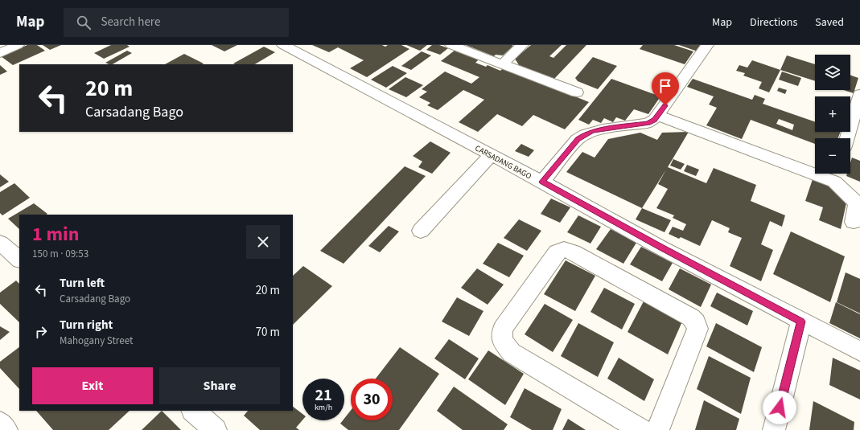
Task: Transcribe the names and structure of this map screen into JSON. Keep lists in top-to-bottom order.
{
  "streets": {
    "street": ["CARSADANG BAGO"]
  },
  "page": {
    "header": "Map",
    "search": "Search here",
    "nav": ["Map", "Directions", "Saved"],
    "map_buttons": ["+", "−"],
    "turn": ["20 m", "Carsadang Bago"],
    "heading": ["1 min", "150 m · 09:53"],
    "list": [
      {
        "name": "Turn left",
        "note": "Carsadang Bago",
        "value": "20 m"
      },
      {
        "name": "Turn right",
        "note": "Mahogany Street",
        "value": "70 m"
      }
    ],
    "buttons": ["Exit", "Share"],
    "speed": "21 km/h",
    "limit": "30"
  }
}
